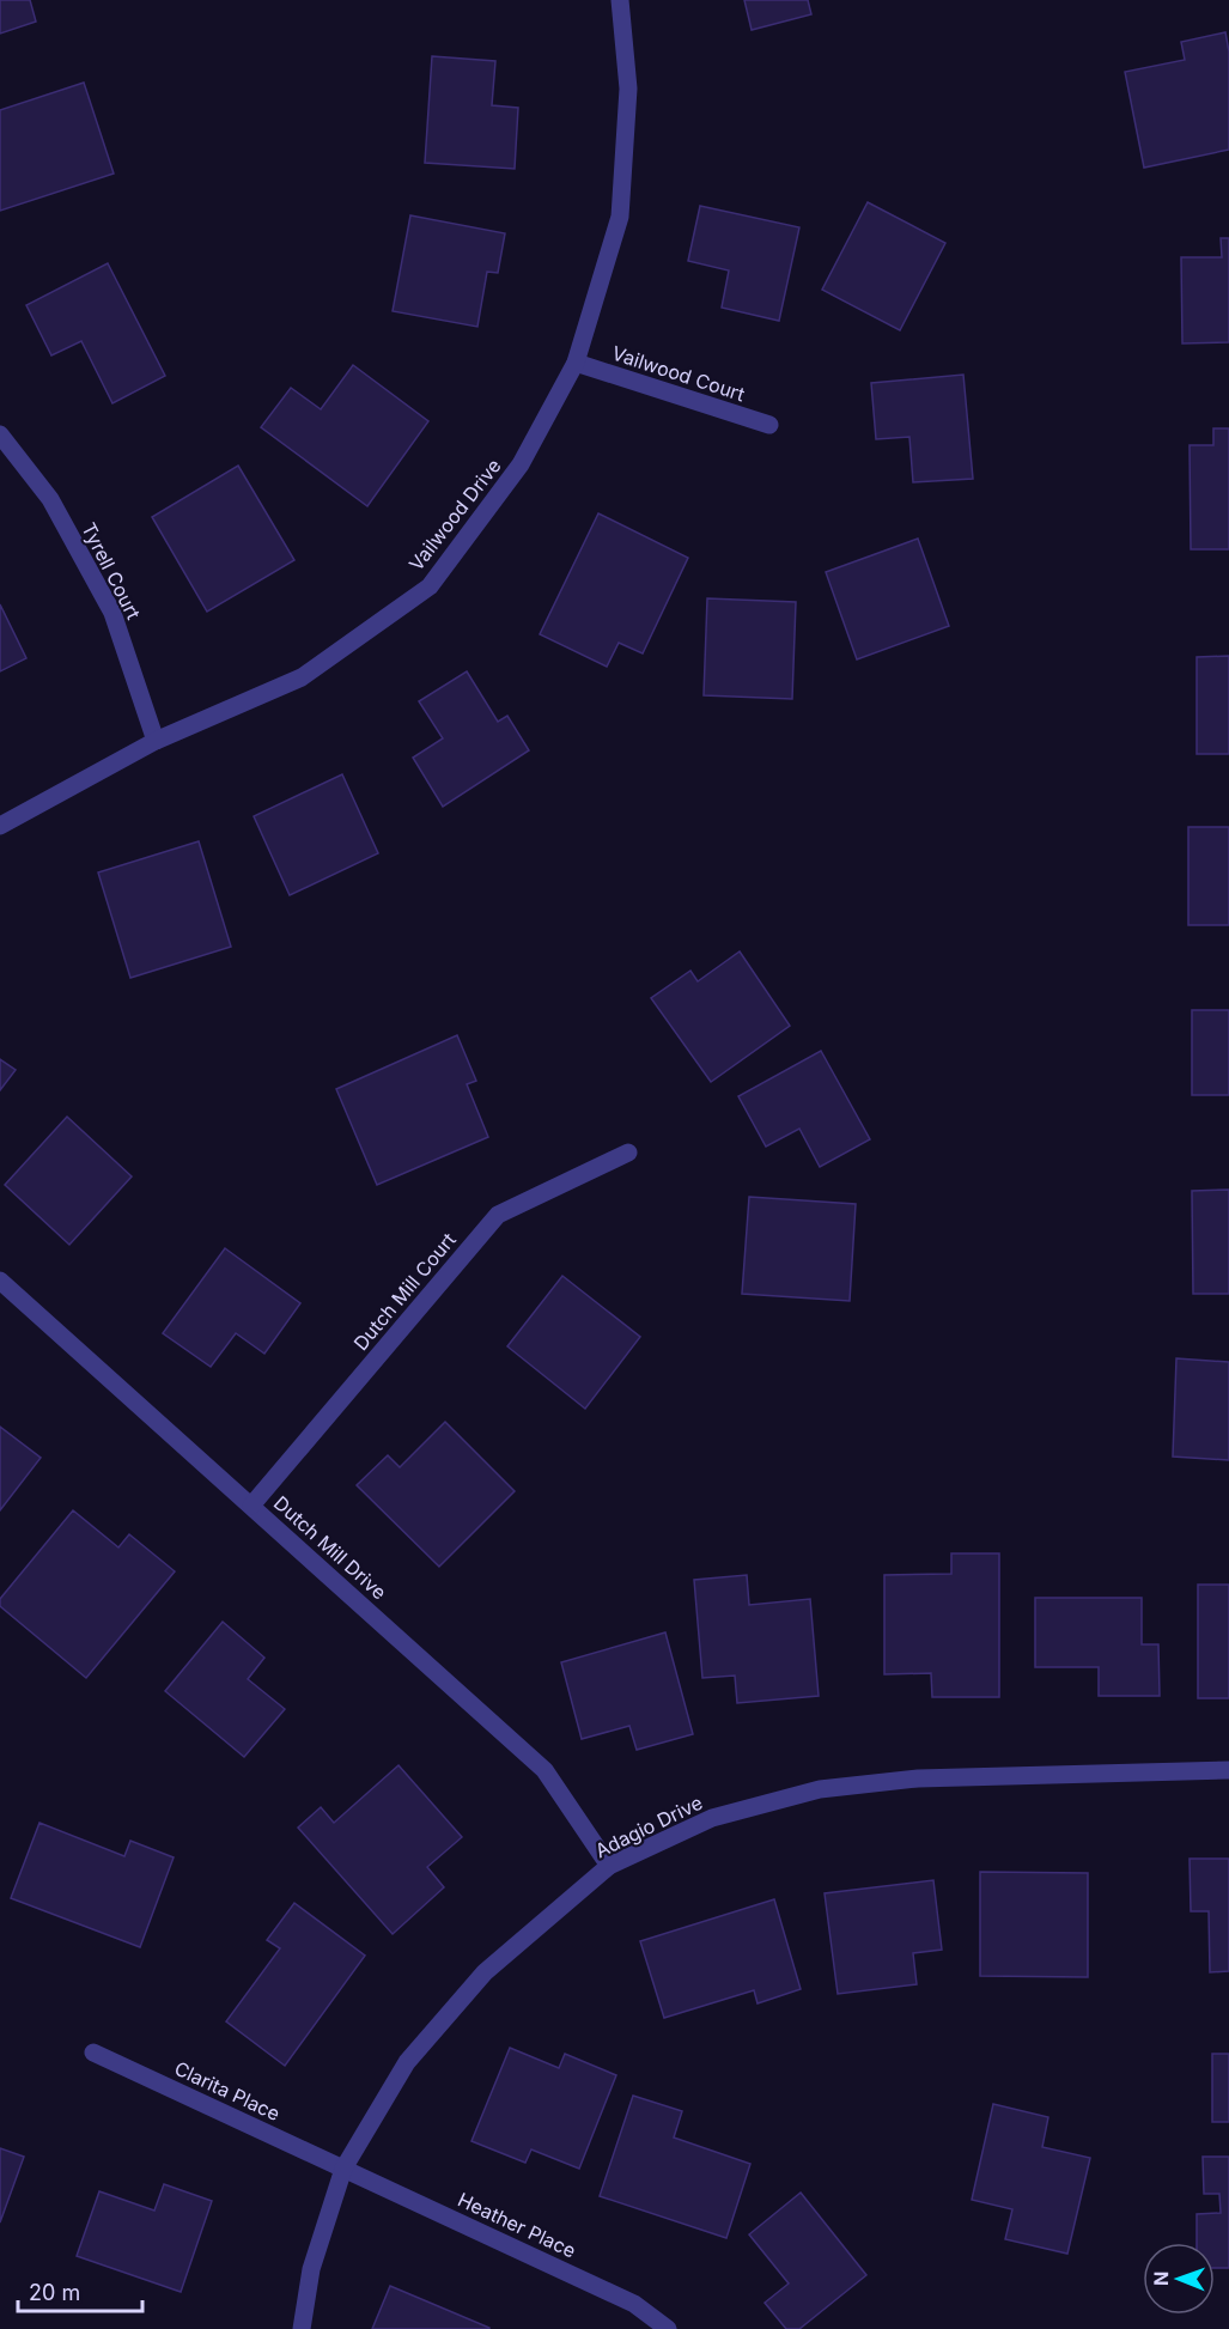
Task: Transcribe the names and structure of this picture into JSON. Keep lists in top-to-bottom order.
{
  "streets": {
    "street": [
      "Vailwood Court",
      "Vailwood Drive",
      "Tyrell Court",
      "Dutch Mill Court",
      "Dutch Mill Drive",
      "Adagio Drive",
      "Clarita Place",
      "Heather Place"
    ]
  },
  "crossings": [
    ["Vailwood Court", "Vailwood Drive"],
    ["Vailwood Drive", "Tyrell Court"],
    ["Dutch Mill Court", "Dutch Mill Drive"],
    ["Dutch Mill Drive", "Adagio Drive"],
    ["Adagio Drive", "Clarita Place"],
    ["Adagio Drive", "Heather Place"],
    ["Clarita Place", "Heather Place"]
  ],
  "scale_bar": "20 m",
  "north": "left"
}
